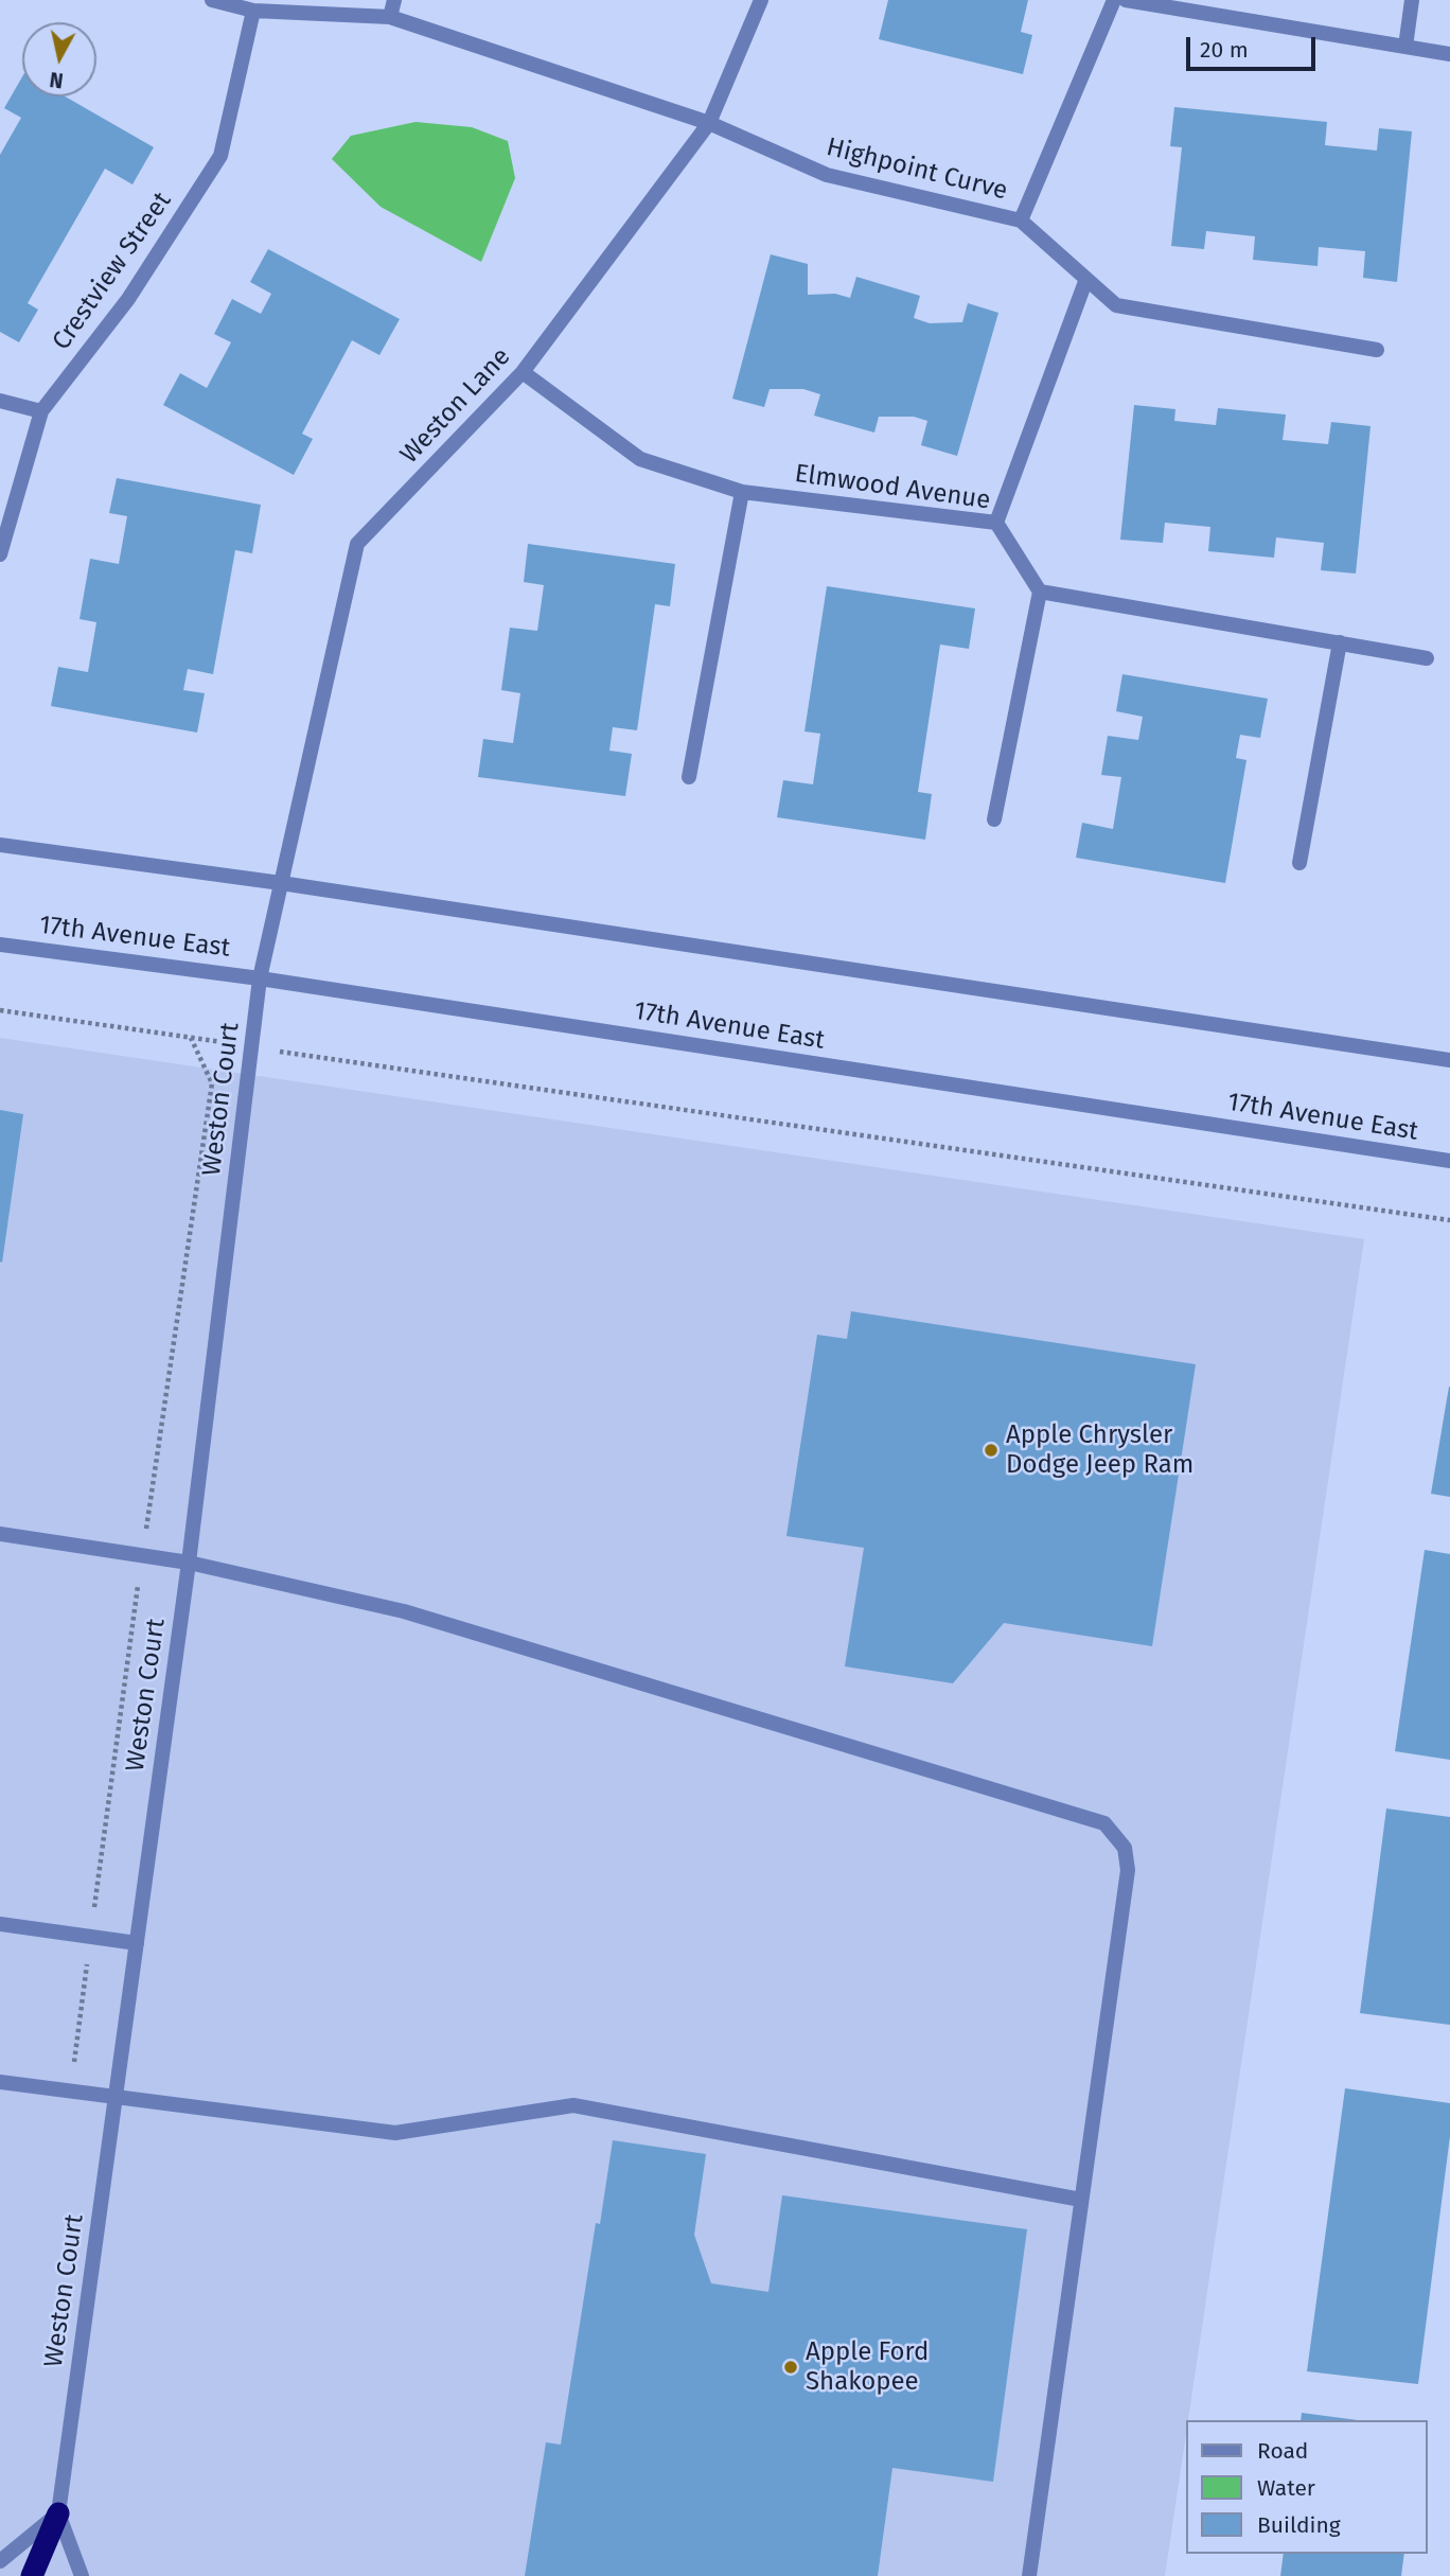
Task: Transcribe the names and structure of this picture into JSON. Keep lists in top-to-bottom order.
{
  "streets": {
    "street": [
      "Highpoint Curve",
      "Crestview Street",
      "Weston Lane",
      "Elmwood Avenue",
      "17th Avenue East",
      "Weston Court"
    ]
  },
  "crossings": [
    ["Highpoint Curve", "Crestview Street"],
    ["Highpoint Curve", "Weston Lane"],
    ["Weston Lane", "Elmwood Avenue"],
    ["Weston Lane", "Weston Court"],
    ["17th Avenue East", "Weston Court"]
  ],
  "places": ["Apple Chrysler Dodge Jeep Ram", "Apple Ford Shakopee"],
  "legend": ["Road", "Water", "Building"],
  "scale_bar": "20 m",
  "north": "bottom"
}
